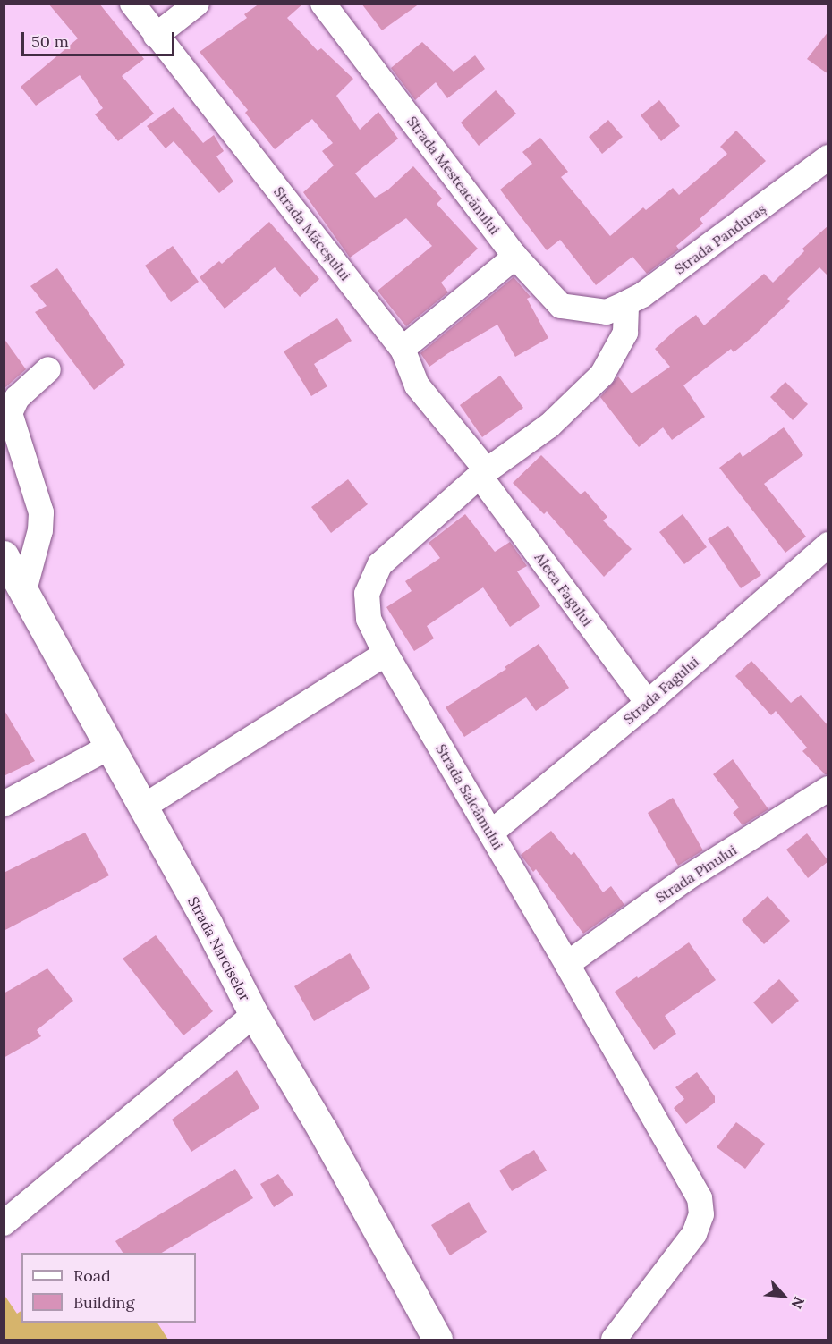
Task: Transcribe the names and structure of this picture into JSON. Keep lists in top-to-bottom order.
{
  "streets": {
    "main road": ["Strada Narciselor"],
    "street": [
      "Strada Mesteacănului",
      "Strada Măceșului",
      "Strada Panduraș",
      "Aleea Fagului",
      "Strada Fagului",
      "Strada Salcâmului",
      "Strada Pinului"
    ]
  },
  "crossings": [
    ["Strada Mesteacănului", "Strada Panduraș"],
    ["Strada Mesteacănului", "Strada Salcâmului"],
    ["Strada Măceșului", "Aleea Fagului"],
    ["Strada Măceșului", "Strada Salcâmului"],
    ["Strada Panduraș", "Strada Salcâmului"],
    ["Aleea Fagului", "Strada Fagului"],
    ["Aleea Fagului", "Strada Salcâmului"],
    ["Strada Fagului", "Strada Salcâmului"],
    ["Strada Salcâmului", "Strada Pinului"]
  ],
  "legend": ["Road", "Building"],
  "scale_bar": "50 m",
  "north": "bottom right"
}
